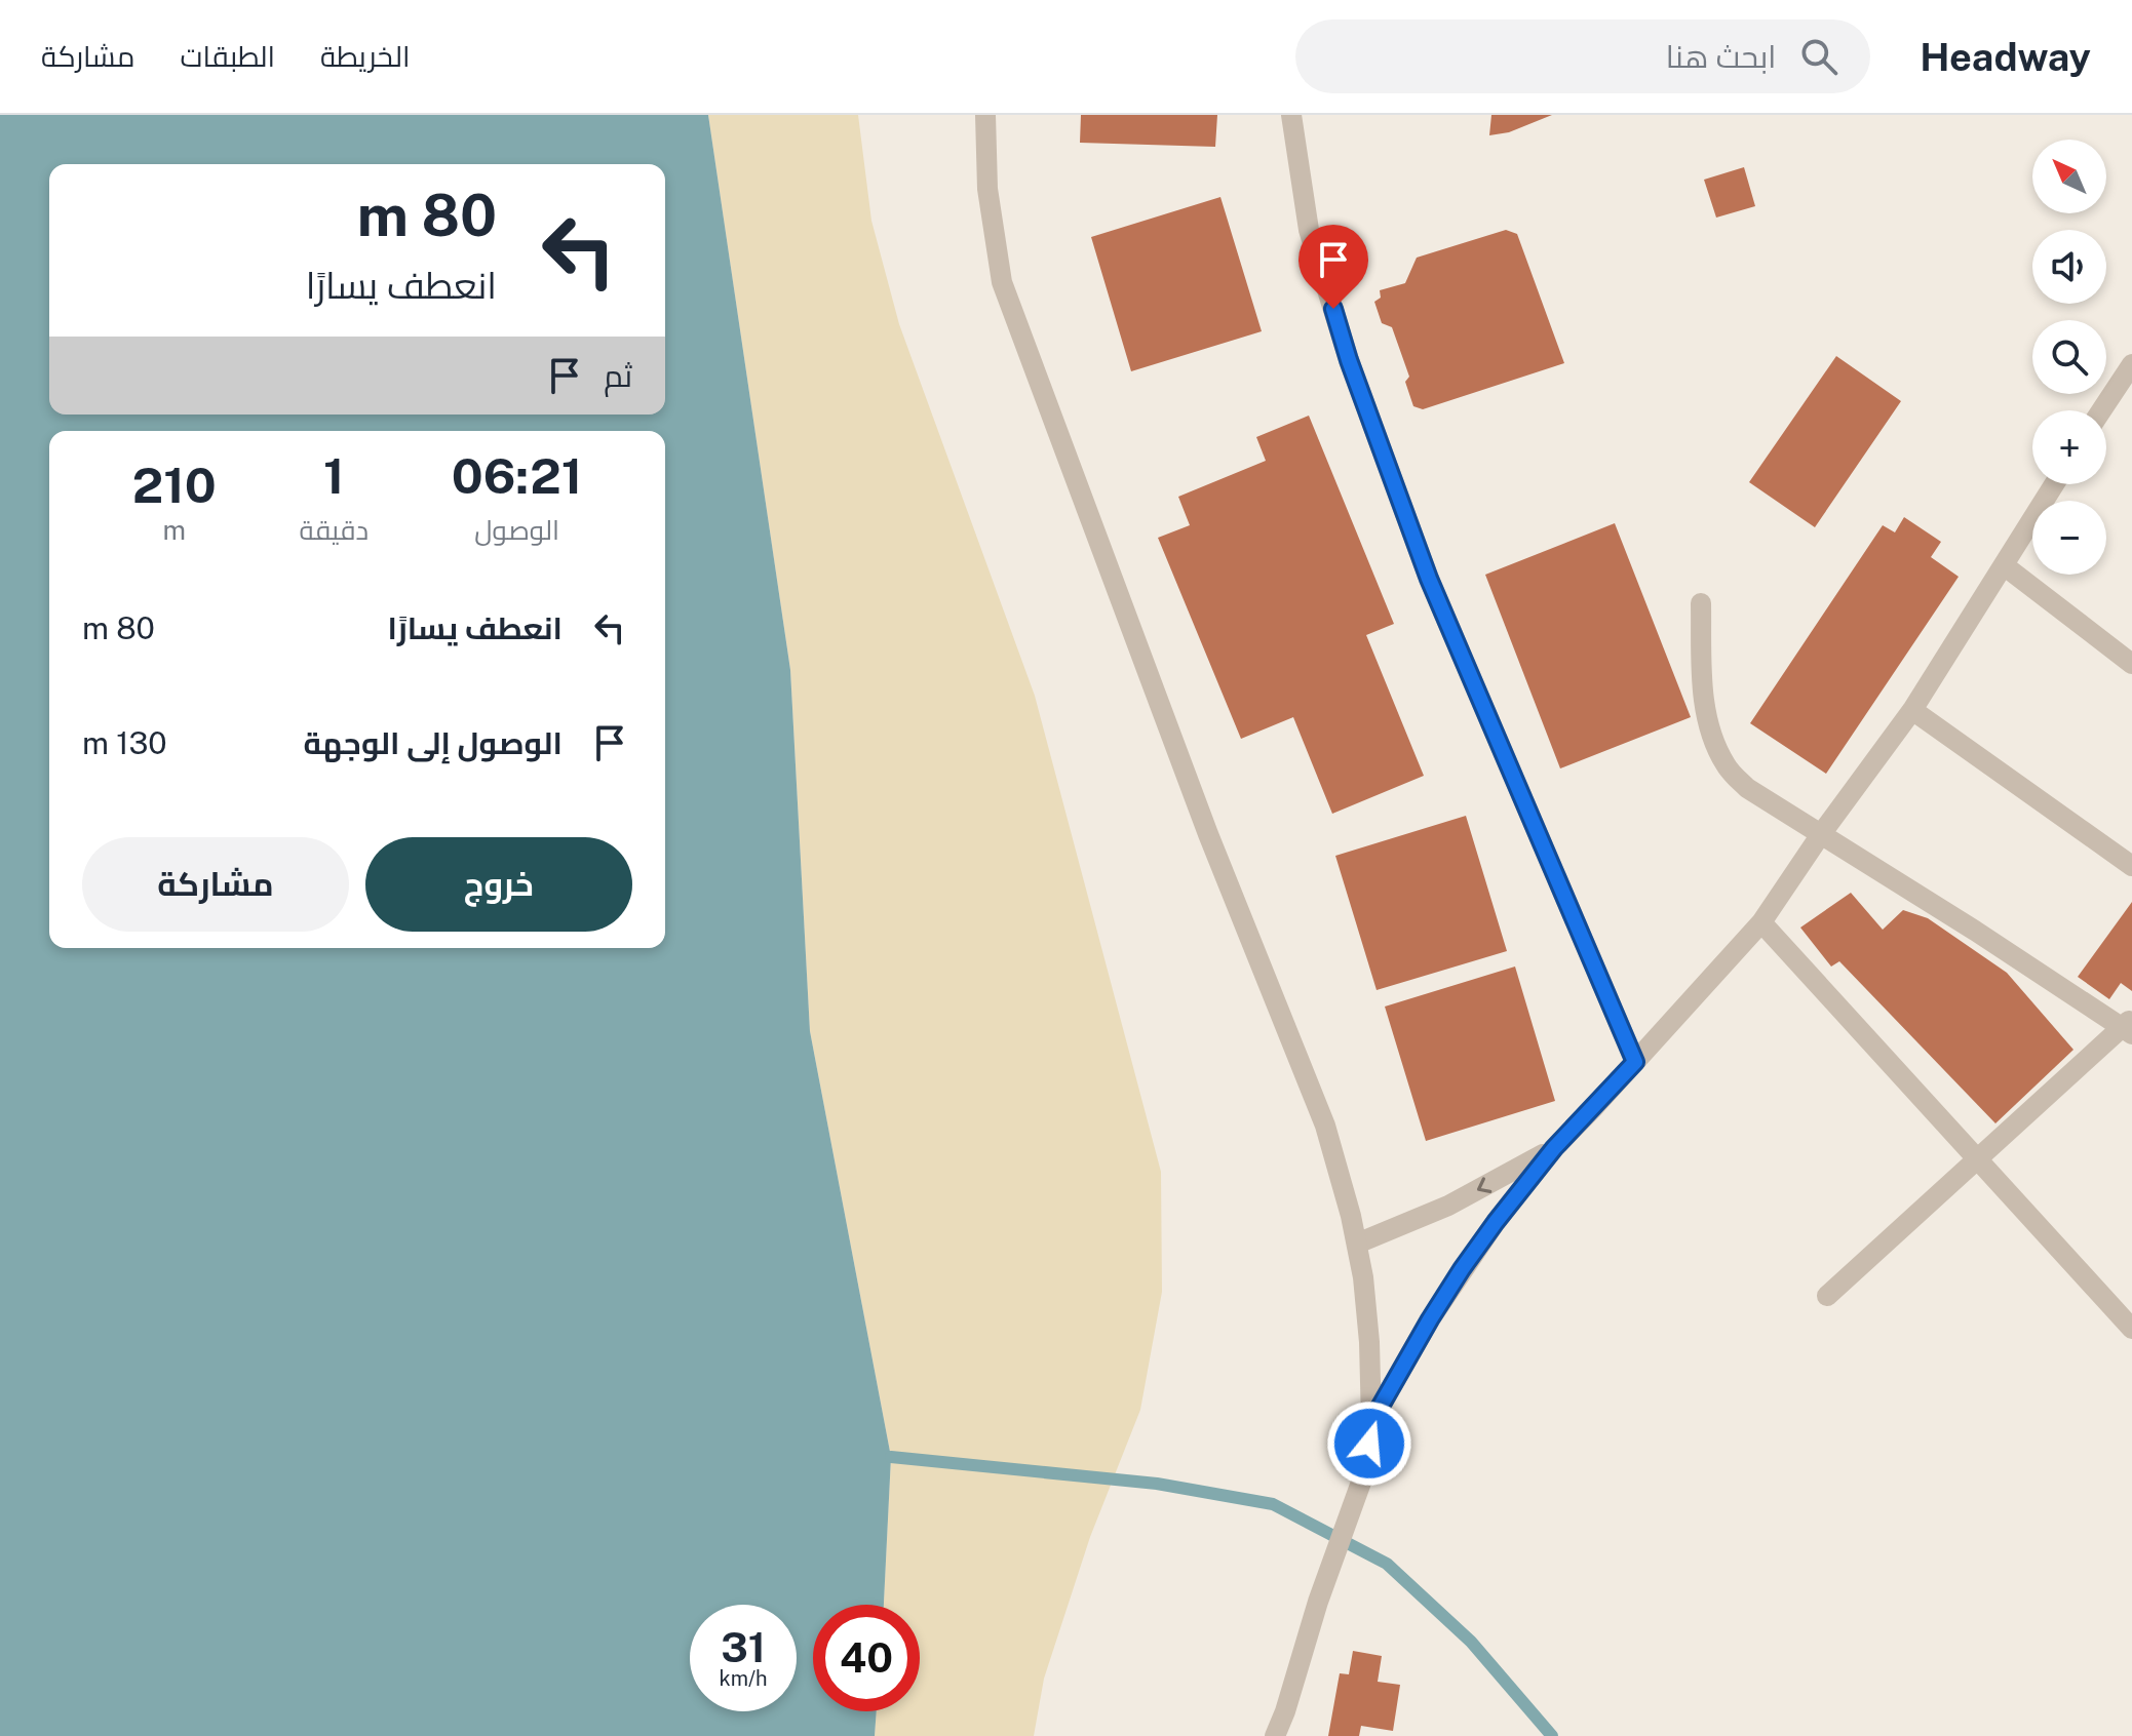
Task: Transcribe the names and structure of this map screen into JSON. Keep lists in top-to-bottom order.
{
  "north": "top left",
  "page": {
    "header": "Headway",
    "search": "ابحث هنا",
    "nav": ["الخريطة", "الطبقات", "مشاركة"],
    "map_buttons": ["+", "−"],
    "turn": ["80 m", "انعطف يسارًا"],
    "then": "ثم",
    "eta": [
      "06:21",
      "الوصول",
      "1",
      "دقيقة",
      "210",
      "m"
    ],
    "list": [
      {
        "name": "انعطف يسارًا",
        "value": "80 m"
      },
      {
        "name": "الوصول إلى الوجهة",
        "value": "130 m"
      }
    ],
    "buttons": ["خروج", "مشاركة"],
    "speed": "31 km/h",
    "limit": "40"
  }
}
